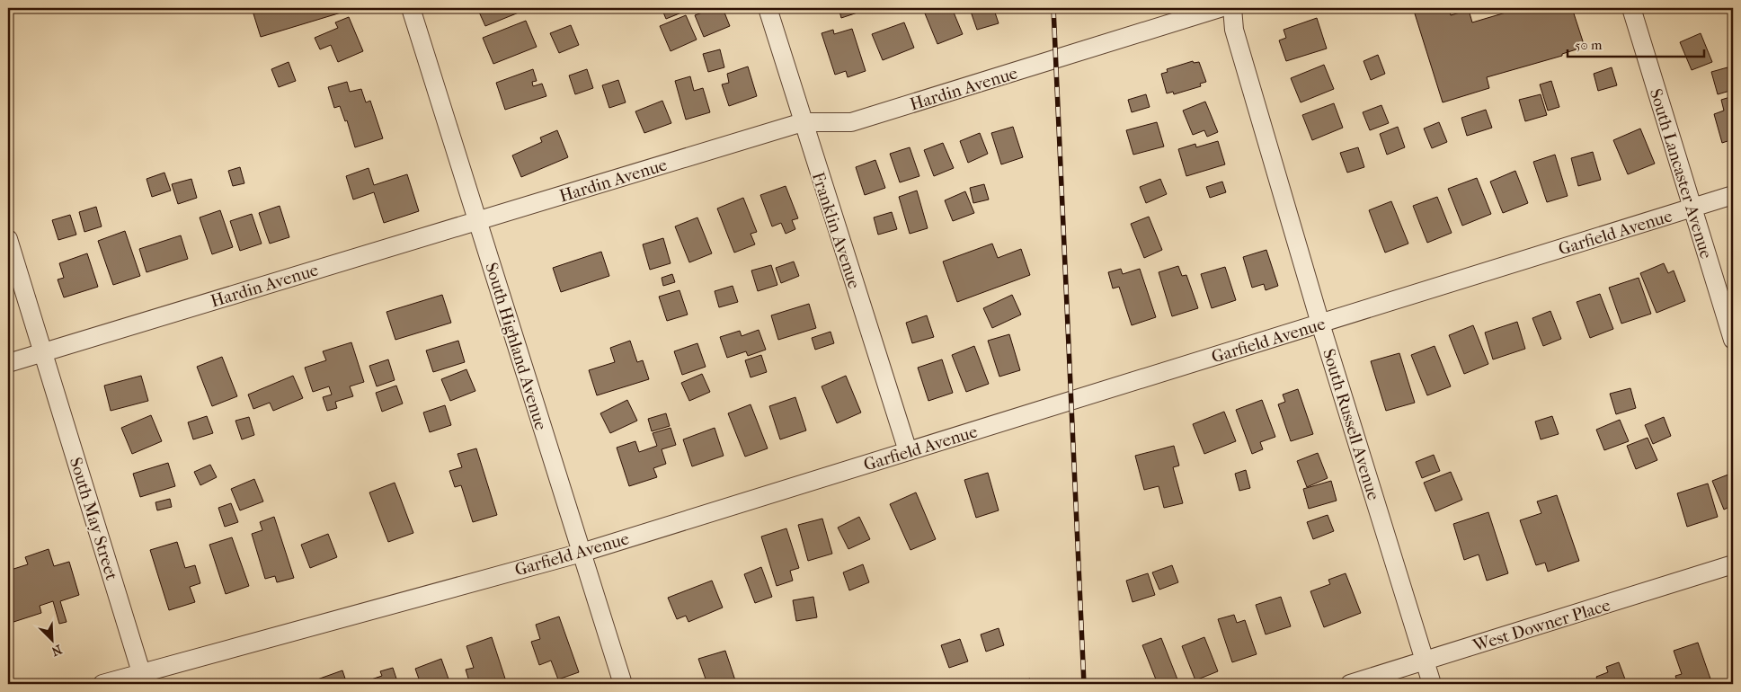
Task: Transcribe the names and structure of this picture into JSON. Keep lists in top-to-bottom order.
{
  "streets": {
    "street": [
      "Hardin Avenue",
      "South Lancaster Avenue",
      "Franklin Avenue",
      "Garfield Avenue",
      "South Highland Avenue",
      "South Russell Avenue",
      "South May Street",
      "West Downer Place"
    ]
  },
  "crossings": [
    ["Hardin Avenue", "Franklin Avenue"],
    ["Hardin Avenue", "South Highland Avenue"],
    ["Hardin Avenue", "South May Street"],
    ["South Lancaster Avenue", "Garfield Avenue"],
    ["Franklin Avenue", "Garfield Avenue"],
    ["Garfield Avenue", "South Highland Avenue"],
    ["Garfield Avenue", "South Russell Avenue"],
    ["Garfield Avenue", "South May Street"],
    ["South Russell Avenue", "West Downer Place"]
  ],
  "scale_bar": "50 m",
  "north": "bottom right"
}
